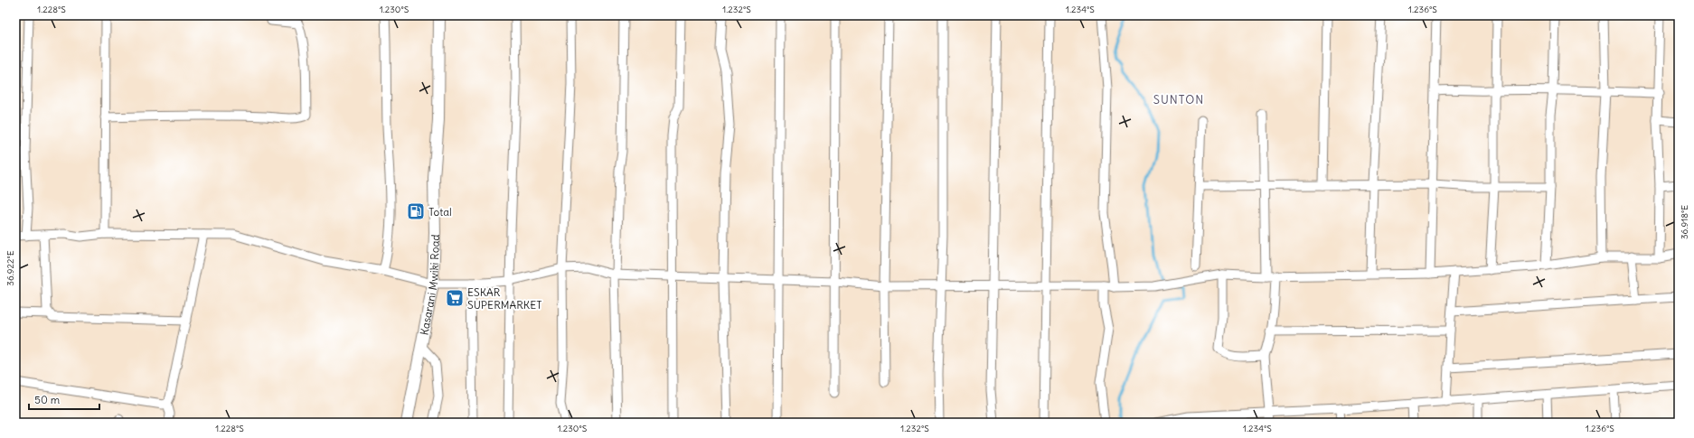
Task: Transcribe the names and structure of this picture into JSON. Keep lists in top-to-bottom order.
{
  "streets": {
    "main road": ["Kasarani Mwiki Road"]
  },
  "districts": ["SUNTON"],
  "places": {
    "fuel station": ["Total"],
    "supermarket": ["ESKAR SUPERMARKET"]
  },
  "scale_bar": "50 m",
  "coordinates": [
    "1.228°S",
    "1.230°S",
    "1.232°S",
    "1.234°S",
    "1.236°S",
    "36.918°E",
    "36.922°E"
  ]
}
